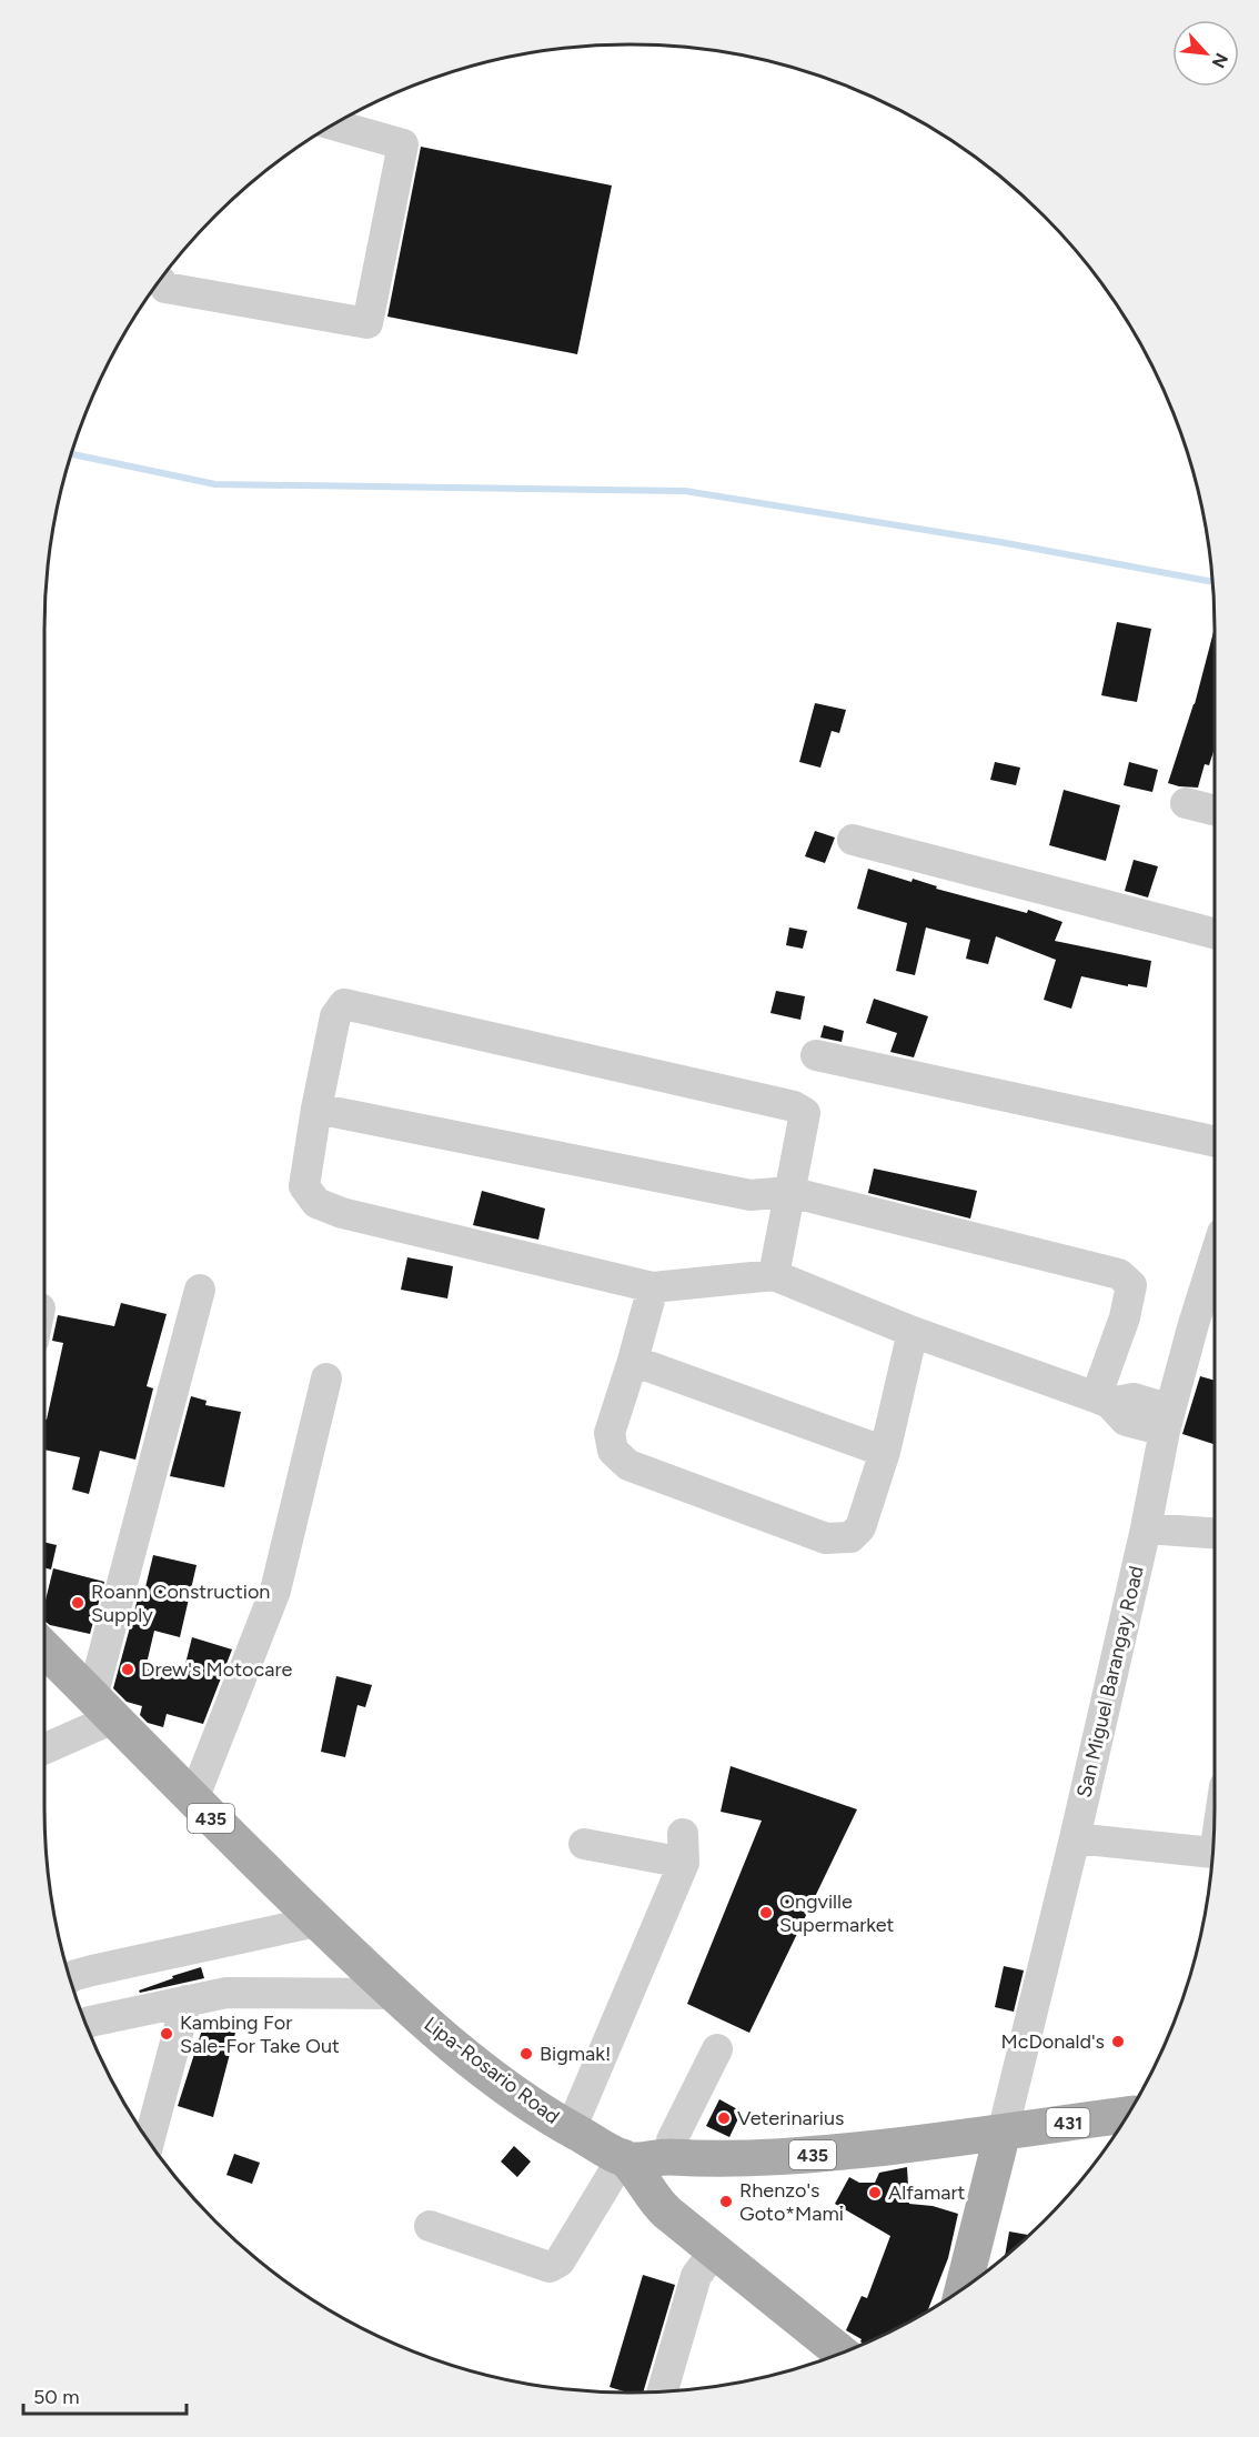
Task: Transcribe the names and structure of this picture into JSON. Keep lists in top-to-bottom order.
{
  "streets": {
    "main road": ["435", "Lipa-Rosario Road", "431"],
    "street": ["San Miguel Barangay Road"]
  },
  "crossings": [
    ["San Miguel Barangay Road", "Lipa-Rosario Road"],
    ["435", "Lipa-Rosario Road"]
  ],
  "places": [
    "Roann Construction Supply",
    "Drew's Motocare",
    "Ongville Supermarket",
    "Kambing For Sale-For Take Out",
    "McDonald's",
    "Bigmak!",
    "Veterinarius",
    "Alfamart",
    "Rhenzo's Goto*Mami"
  ],
  "scale_bar": "50 m",
  "north": "bottom right"
}
